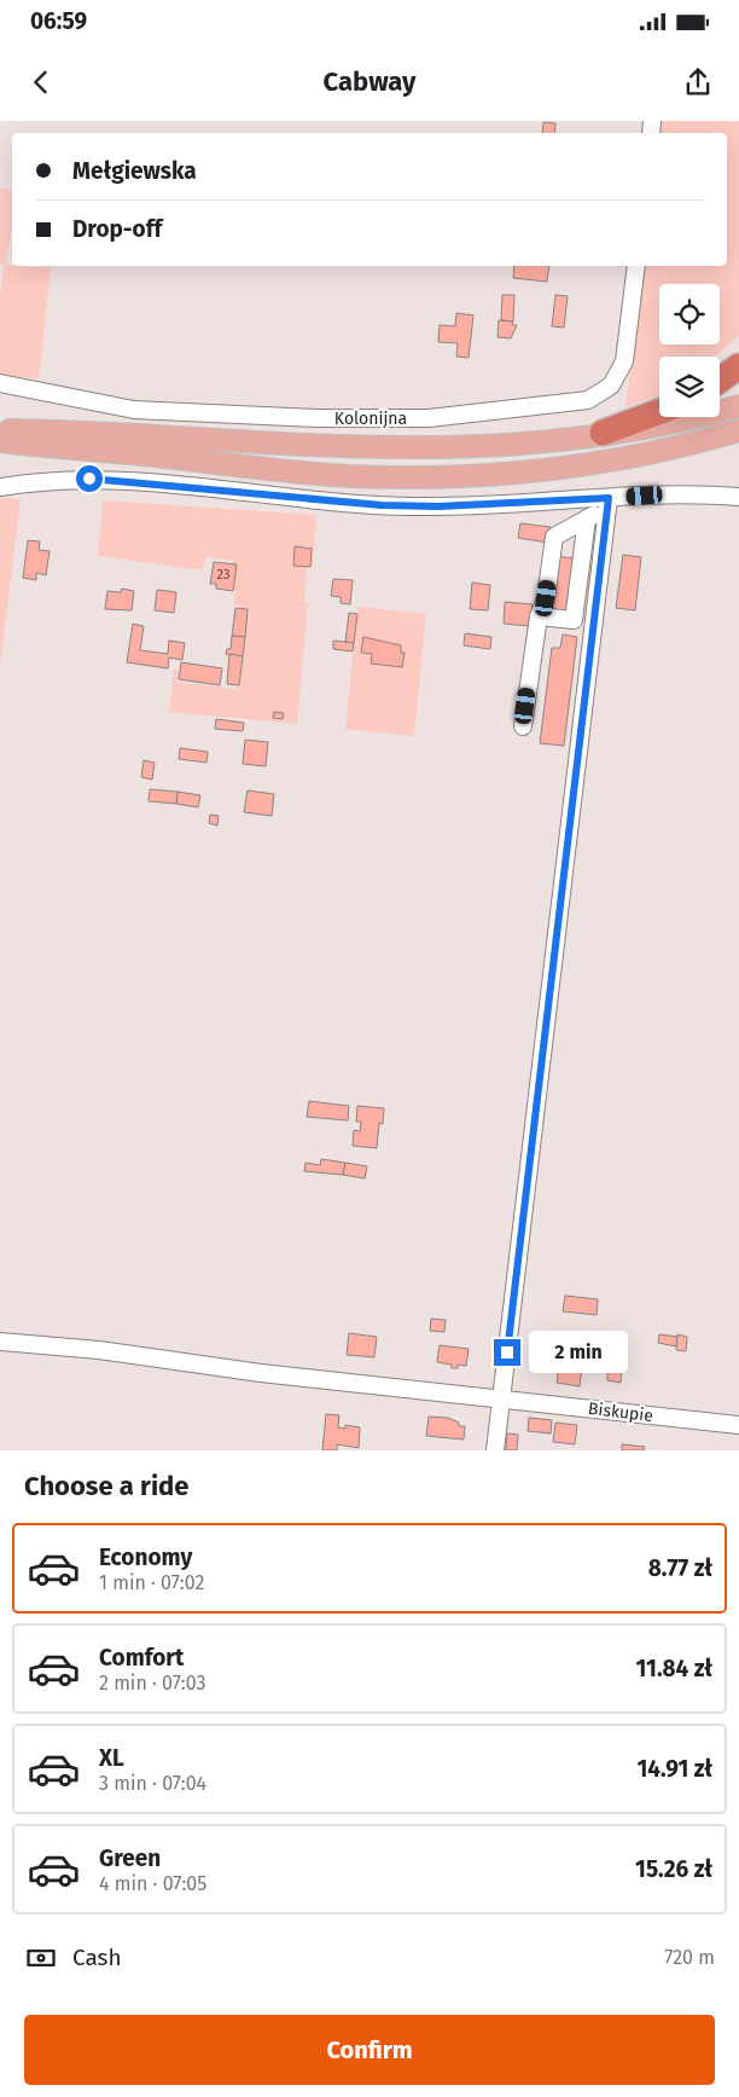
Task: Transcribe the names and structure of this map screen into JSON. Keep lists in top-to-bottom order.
{
  "streets": {
    "street": ["Kolonijna", "Biskupie"]
  },
  "house_numbers": ["23"],
  "page": {
    "status": "06:59",
    "header": "Cabway",
    "banner": ["Mełgiewska", "Drop-off"],
    "bubble": "2 min",
    "heading": "Choose a ride",
    "list": [
      {
        "name": "Economy",
        "note": "1 min · 07:02",
        "value": "8.77 zł"
      },
      {
        "name": "Comfort",
        "note": "2 min · 07:03",
        "value": "11.84 zł"
      },
      {
        "name": "XL",
        "note": "3 min · 07:04",
        "value": "14.91 zł"
      },
      {
        "name": "Green",
        "note": "4 min · 07:05",
        "value": "15.26 zł"
      }
    ],
    "pay": ["Cash", "720 m"],
    "buttons": "Confirm"
  }
}
